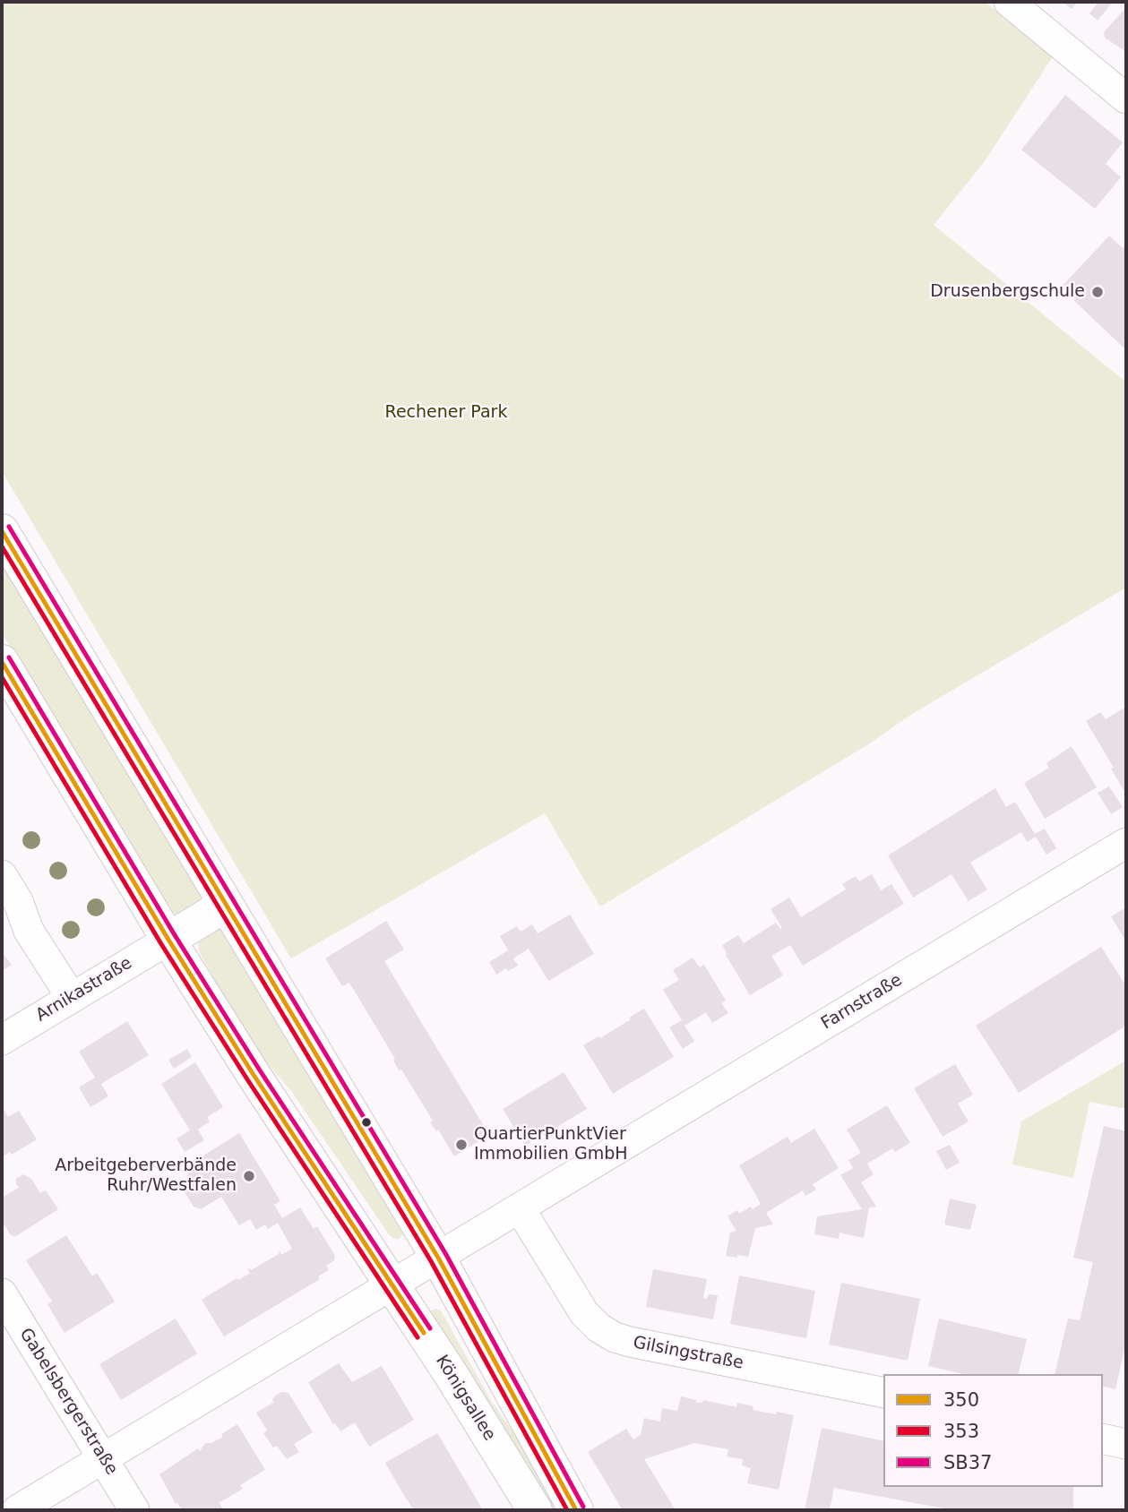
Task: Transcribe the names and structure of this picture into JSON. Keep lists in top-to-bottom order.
{
  "streets": {
    "main road": ["Königsallee"],
    "street": [
      "Arnikastraße",
      "Farnstraße",
      "Gilsingstraße",
      "Gabelsbergerstraße"
    ]
  },
  "crossings": [
    ["Arnikastraße", "Königsallee"],
    ["Farnstraße", "Gilsingstraße"],
    ["Farnstraße", "Königsallee"],
    ["Farnstraße", "Gabelsbergerstraße"]
  ],
  "parks": ["Rechener Park"],
  "places": ["Drusenbergschule", "QuartierPunktVier Immobilien GmbH", "Arbeitgeberverbände Ruhr/Westfalen"],
  "lines": ["transit line SB37", "transit line 350", "transit line 353"],
  "legend": ["350", "353", "SB37"]
}
